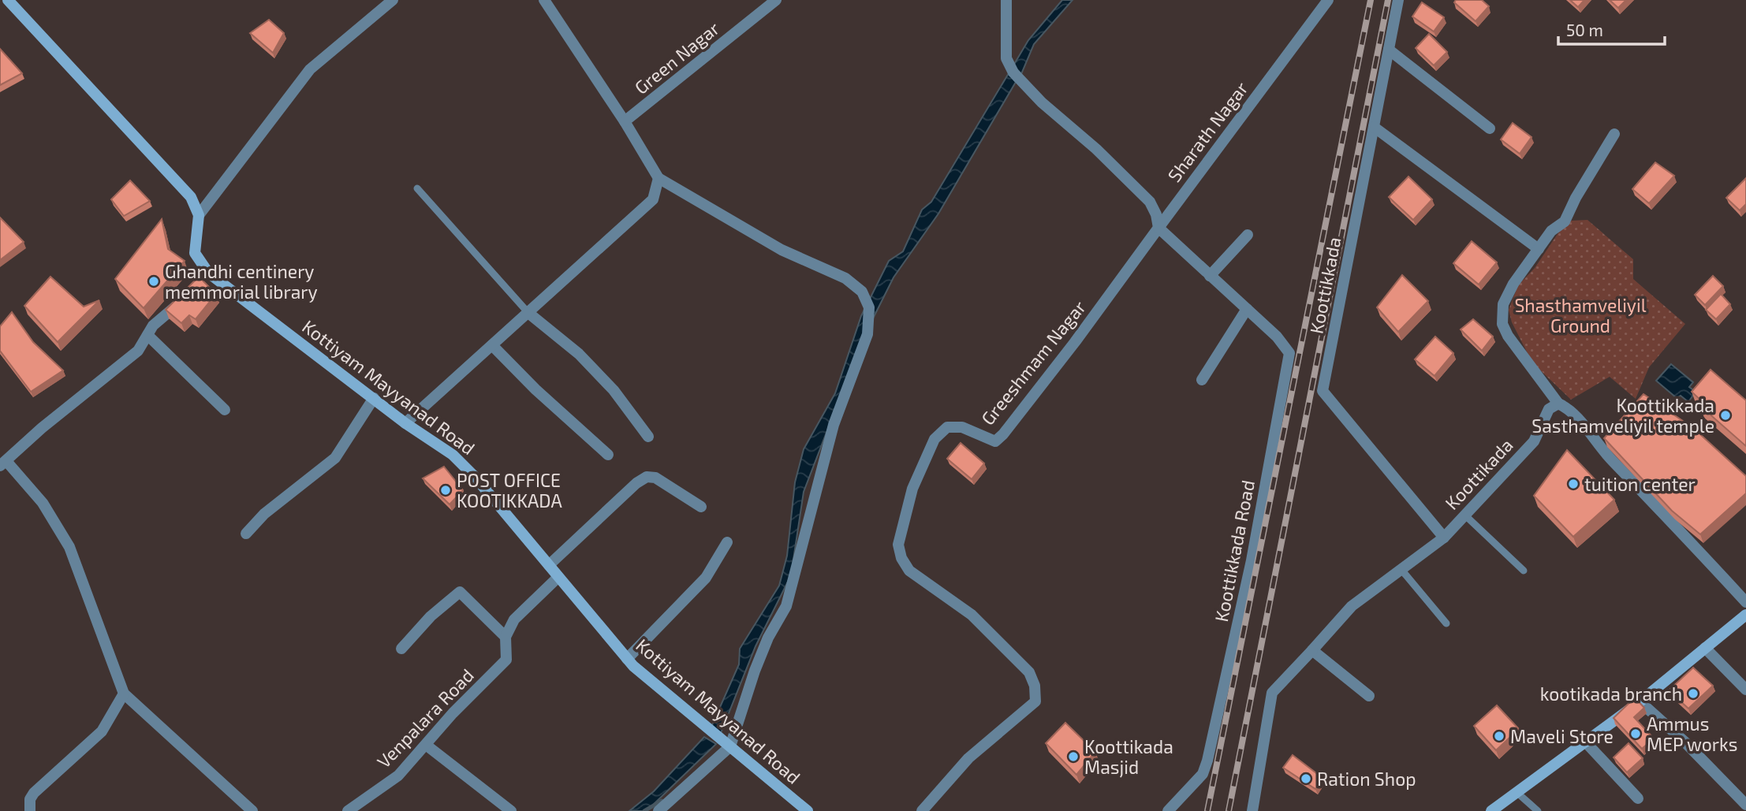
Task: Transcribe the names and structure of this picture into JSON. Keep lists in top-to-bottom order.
{
  "streets": {
    "main road": ["Kottiyam Mayyanad Road"],
    "street": [
      "Green Nagar",
      "Sharath Nagar",
      "Koottikkada",
      "Greeshmam Nagar",
      "Koottikada",
      "Koottikkada Road",
      "Venpalara Road"
    ]
  },
  "crossings": [
    ["Sharath Nagar", "Greeshmam Nagar"],
    ["Koottikkada", "Koottikada"],
    ["Kottiyam Mayyanad Road", "Venpalara Road"]
  ],
  "parks": ["Shasthamveliyil Ground"],
  "places": [
    "Ghandhi centinery memmorial library",
    "Koottikkada Sasthamveliyil temple",
    "tuition center",
    "POST OFFICE KOOTIKKADA",
    "kootikada branch",
    "Ammus MEP works",
    "Maveli Store",
    "Koottikada Masjid",
    "Ration Shop"
  ],
  "scale_bar": "50 m"
}
